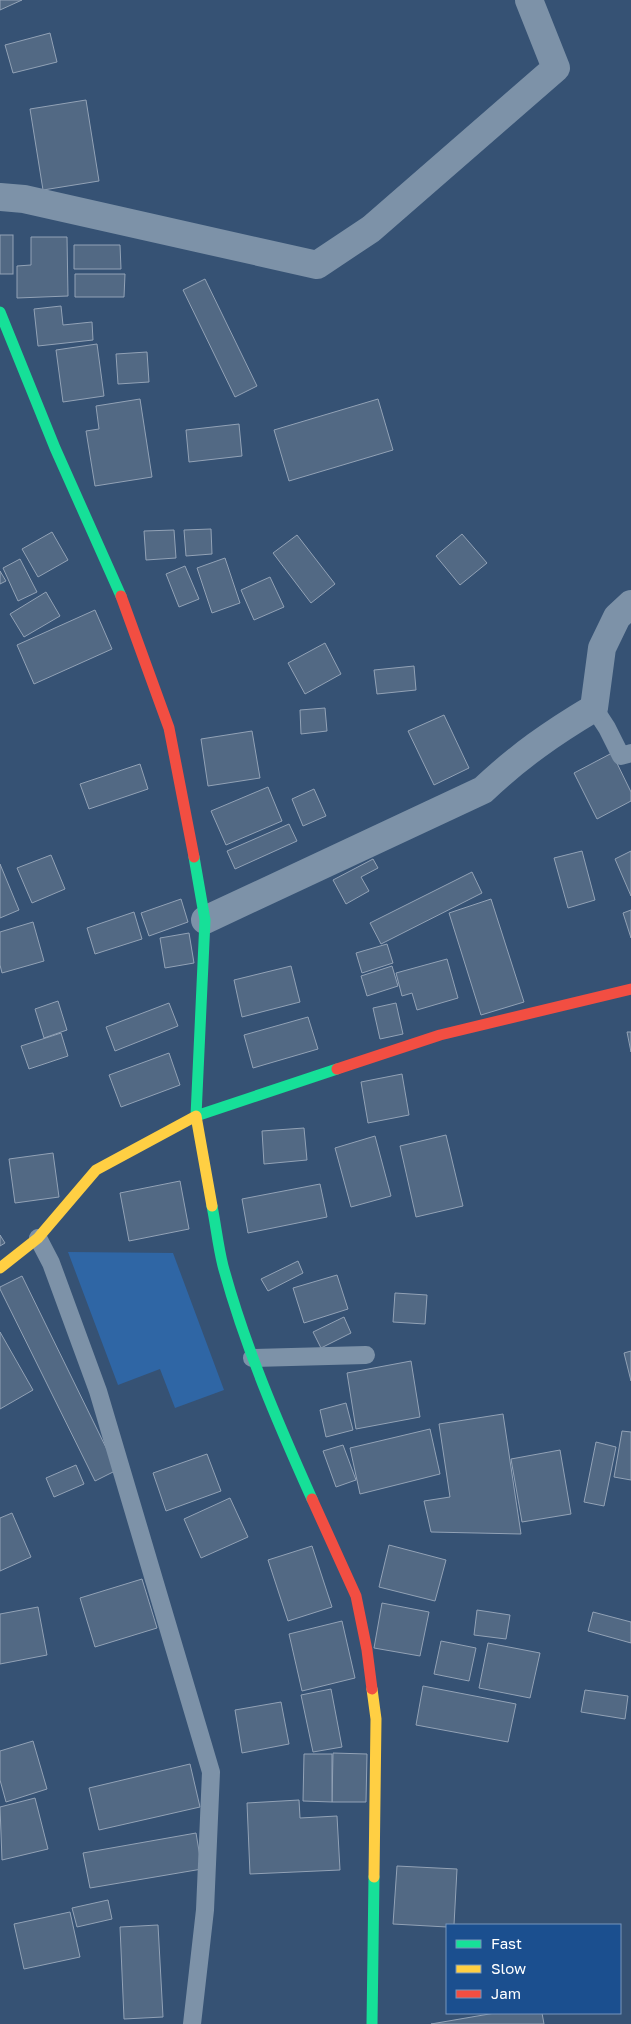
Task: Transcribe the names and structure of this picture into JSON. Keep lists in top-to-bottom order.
{
  "legend": ["Fast", "Slow", "Jam"]
}
